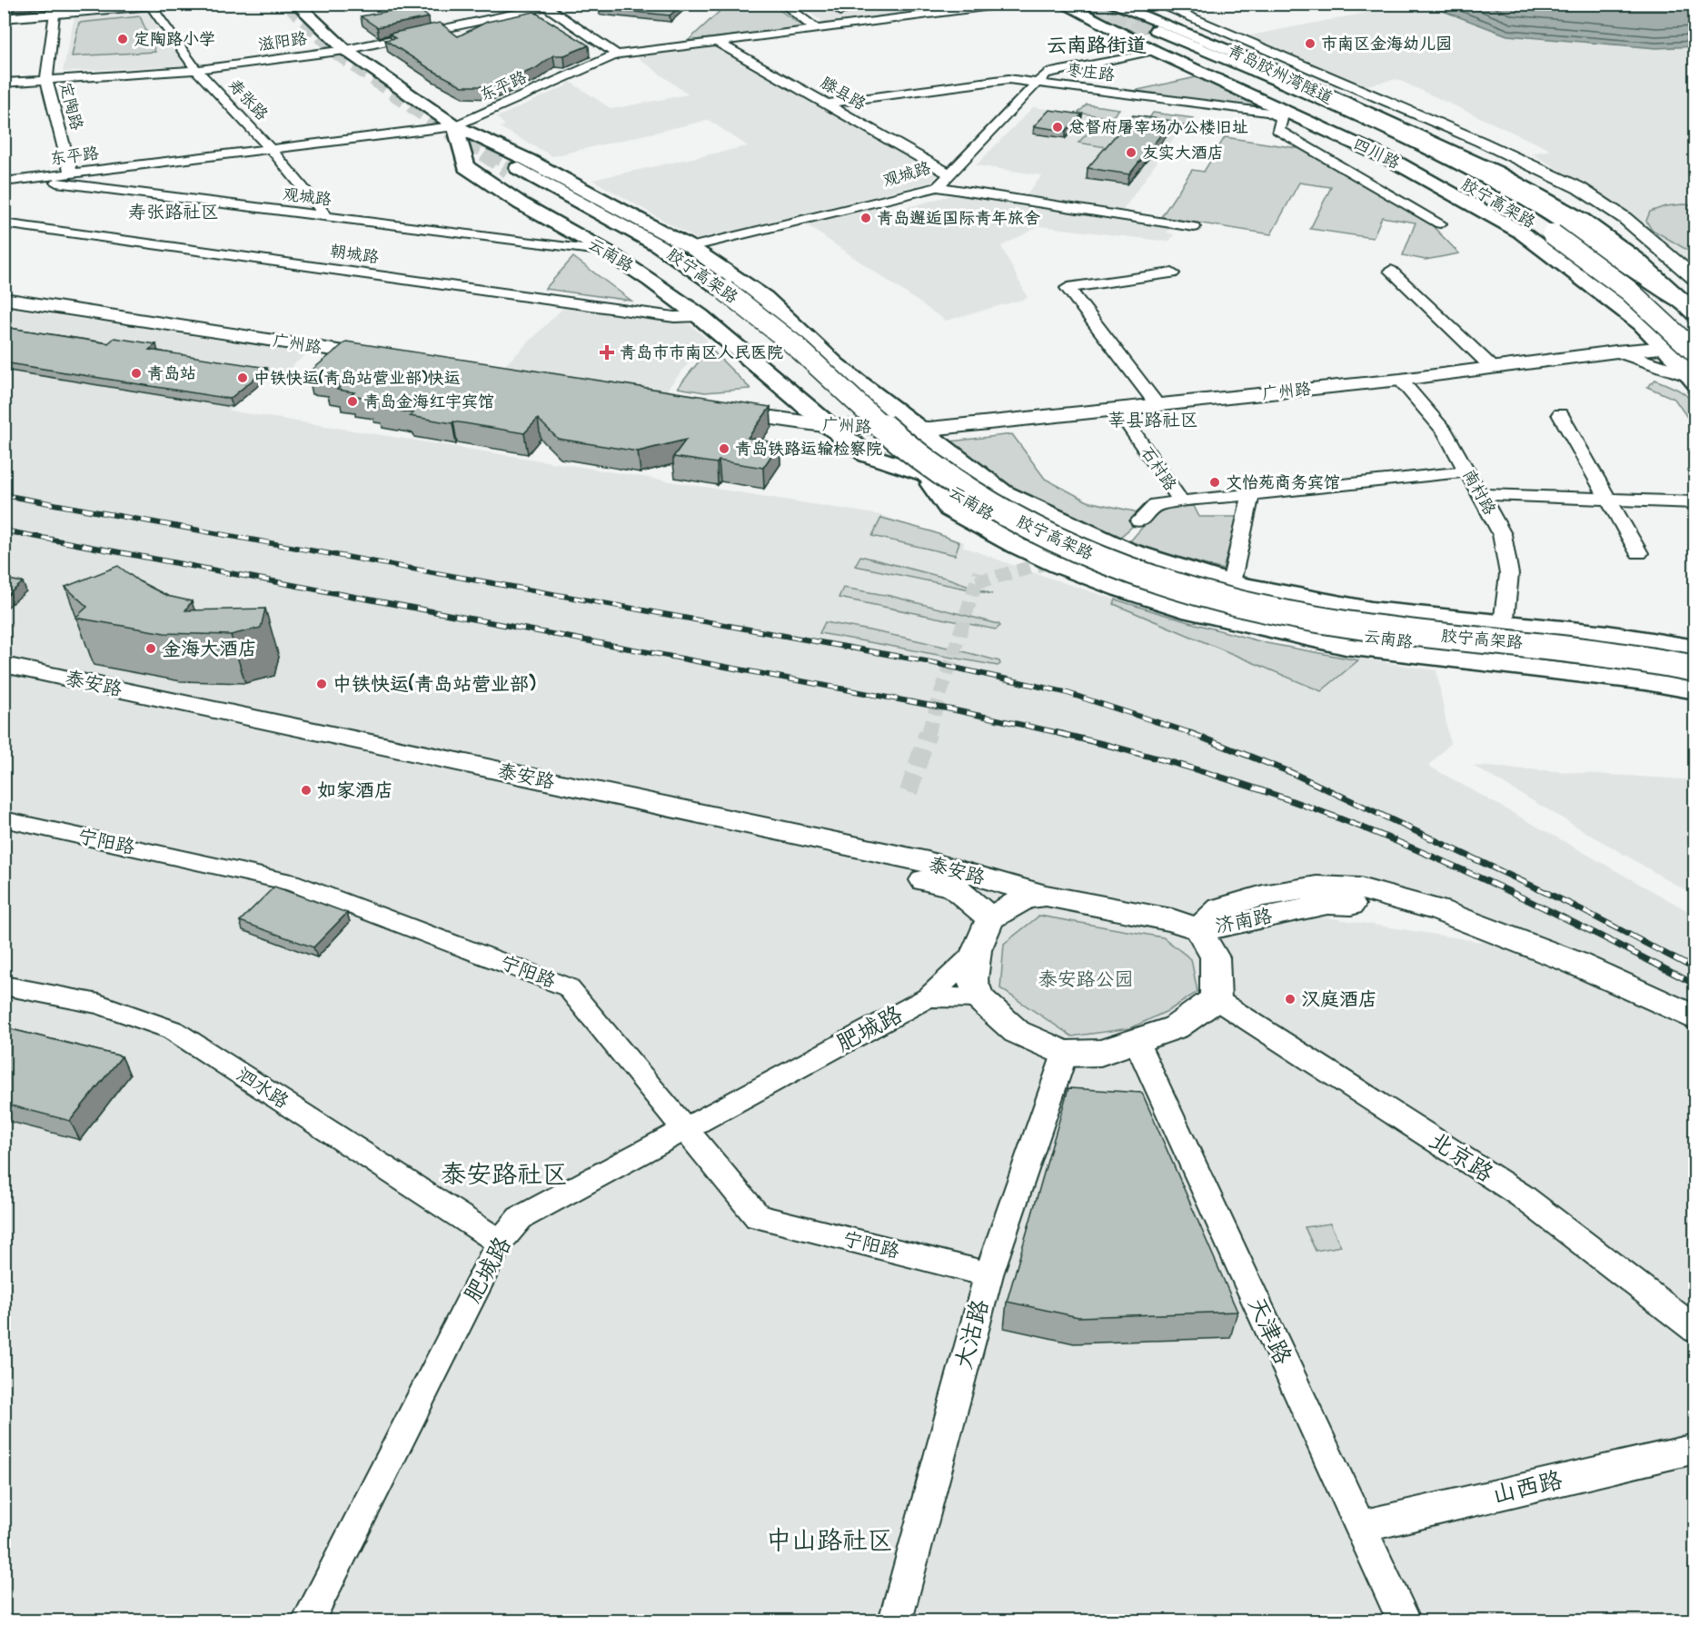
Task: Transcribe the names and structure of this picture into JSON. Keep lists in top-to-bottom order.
{
  "streets": {
    "main road": [
      "青岛胶州湾隧道",
      "四川路",
      "胶宁高架路",
      "云南路"
    ],
    "street": [
      "滋阳路",
      "枣庄路",
      "东平路",
      "滕县路",
      "寿张路",
      "定陶路",
      "观城路",
      "朝城路",
      "广州路",
      "石村路",
      "南村路",
      "泰安路",
      "宁阳路",
      "济南路",
      "肥城路",
      "泗水路",
      "北京路",
      "天津路",
      "大沽路",
      "山西路"
    ]
  },
  "crossings": [
    ["滋阳路", "寿张路"],
    ["滋阳路", "定陶路"],
    ["滋阳路", "云南路"],
    ["枣庄路", "滕县路"],
    ["枣庄路", "四川路"],
    ["枣庄路", "观城路"],
    ["青岛胶州湾隧道", "四川路"],
    ["青岛胶州湾隧道", "胶宁高架路"],
    ["东平路", "滕县路"],
    ["东平路", "寿张路"],
    ["东平路", "定陶路"],
    ["东平路", "观城路"],
    ["东平路", "云南路"],
    ["滕县路", "观城路"],
    ["寿张路", "观城路"],
    ["四川路", "观城路"],
    ["四川路", "广州路"],
    ["观城路", "云南路"],
    ["胶宁高架路", "广州路"],
    ["朝城路", "云南路"],
    ["云南路", "广州路"],
    ["云南路", "南村路"],
    ["广州路", "石村路"],
    ["广州路", "南村路"],
    ["泰安路", "济南路"],
    ["泰安路", "肥城路"],
    ["宁阳路", "肥城路"],
    ["宁阳路", "大沽路"],
    ["肥城路", "泗水路"],
    ["天津路", "山西路"]
  ],
  "districts": [
    "云南路街道",
    "寿张路社区",
    "莘县路社区",
    "泰安路社区",
    "中山路社区"
  ],
  "parks": ["泰安路公园"],
  "places": {
    "other": [
      "定陶路小学",
      "市南区金海幼儿园",
      "总督府屠宰场办公楼旧址",
      "友实大酒店",
      "青岛邂逅国际青年旅舍",
      "青岛站",
      "中铁快运(青岛站营业部)快运",
      "青岛金海红宇宾馆",
      "青岛铁路运输检察院",
      "文怡苑商务宾馆",
      "金海大酒店",
      "中铁快运(青岛站营业部)",
      "如家酒店",
      "汉庭酒店"
    ],
    "health": ["青岛市市南区人民医院"]
  }
}
